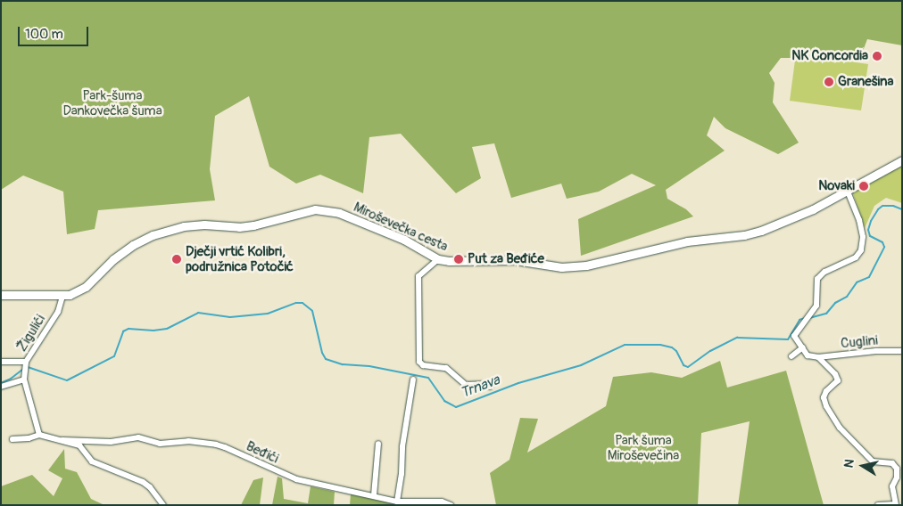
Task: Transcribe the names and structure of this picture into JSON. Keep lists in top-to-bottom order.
{
  "streets": {
    "main road": ["Miroševečka cesta"],
    "street": ["Žigulići", "Cuglini", "Beđići"]
  },
  "crossings": [
    ["Miroševečka cesta", "Žigulići"]
  ],
  "water": ["Trnava"],
  "parks": ["Park-šuma Dankovečka šuma", "Park šuma Miroševečina"],
  "places": [
    "NK Concordia",
    "Granešina",
    "Novaki",
    "Dječji vrtić Kolibri, podružnica Potočić",
    "Put za Beđiće"
  ],
  "scale_bar": "100 m",
  "north": "left"
}
